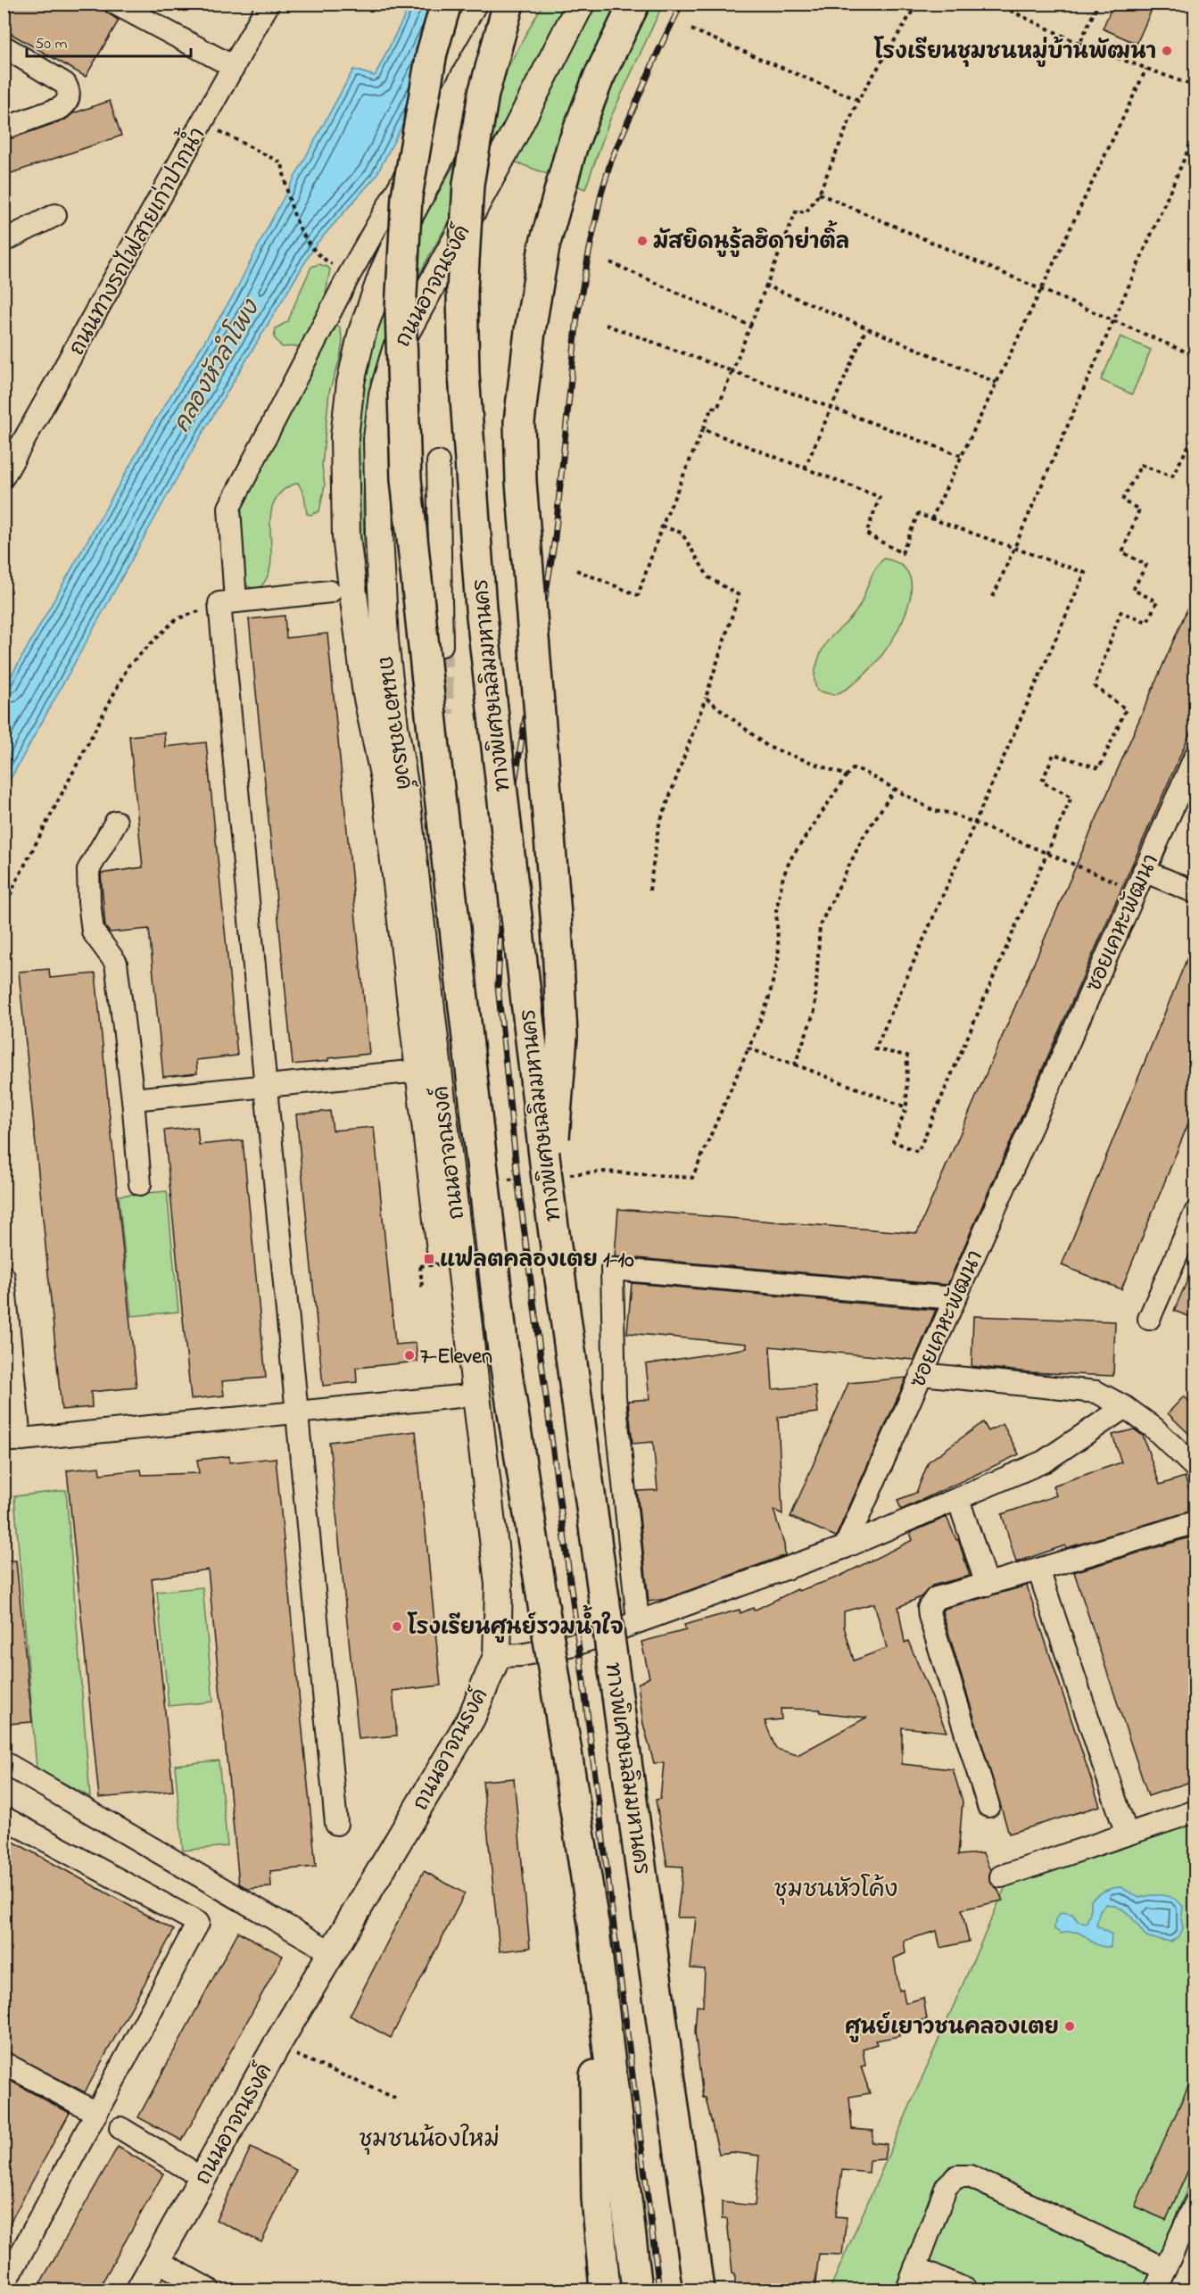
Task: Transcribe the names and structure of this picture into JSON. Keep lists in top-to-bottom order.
{
  "streets": {
    "highway": ["ทางพิเศษเฉลิมมหานคร"],
    "main road": ["ถนนอาจณรงค์"],
    "street": ["ถนนทางรถไฟสายเก่าปากน้ำ", "ซอยเคหะพัฒนา"]
  },
  "districts": ["ชุมชนหัวโค้ง", "ชุมชนน้องใหม่"],
  "water": ["คลองหัวลำโพง"],
  "places": {
    "other": [
      "โรงเรียนชุมชนหมู่บ้านพัฒนา",
      "มัสยิดนูรู้ลฮิดาย่าติ้ล",
      "7-Eleven",
      "โรงเรียนศูนย์รวมน้ำใจ",
      "ศูนย์เยาวชนคลองเตย"
    ],
    "transit": ["แฟลตคลองเตย 1-10"]
  },
  "scale_bar": "50 m"
}
